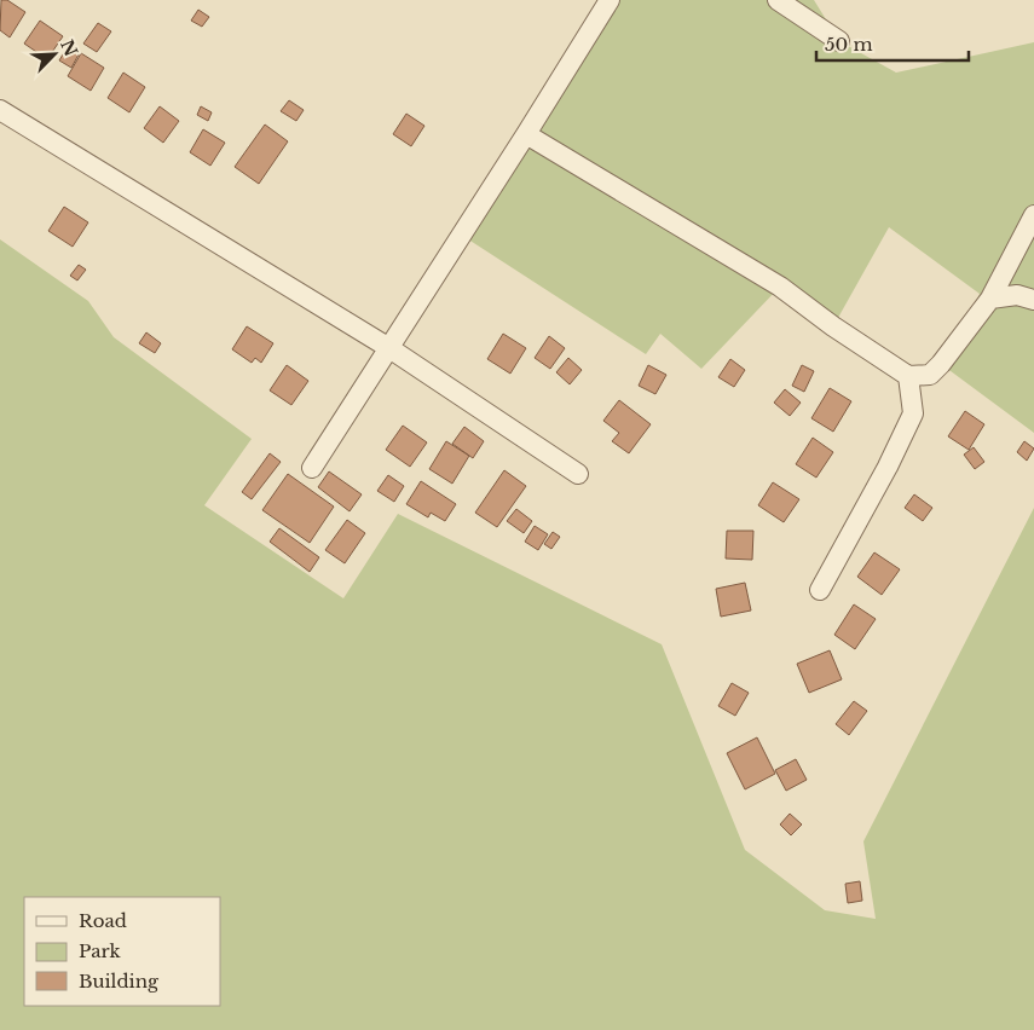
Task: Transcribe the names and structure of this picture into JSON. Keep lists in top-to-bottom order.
{
  "legend": ["Road", "Park", "Building"],
  "scale_bar": "50 m",
  "north": "top right"
}
